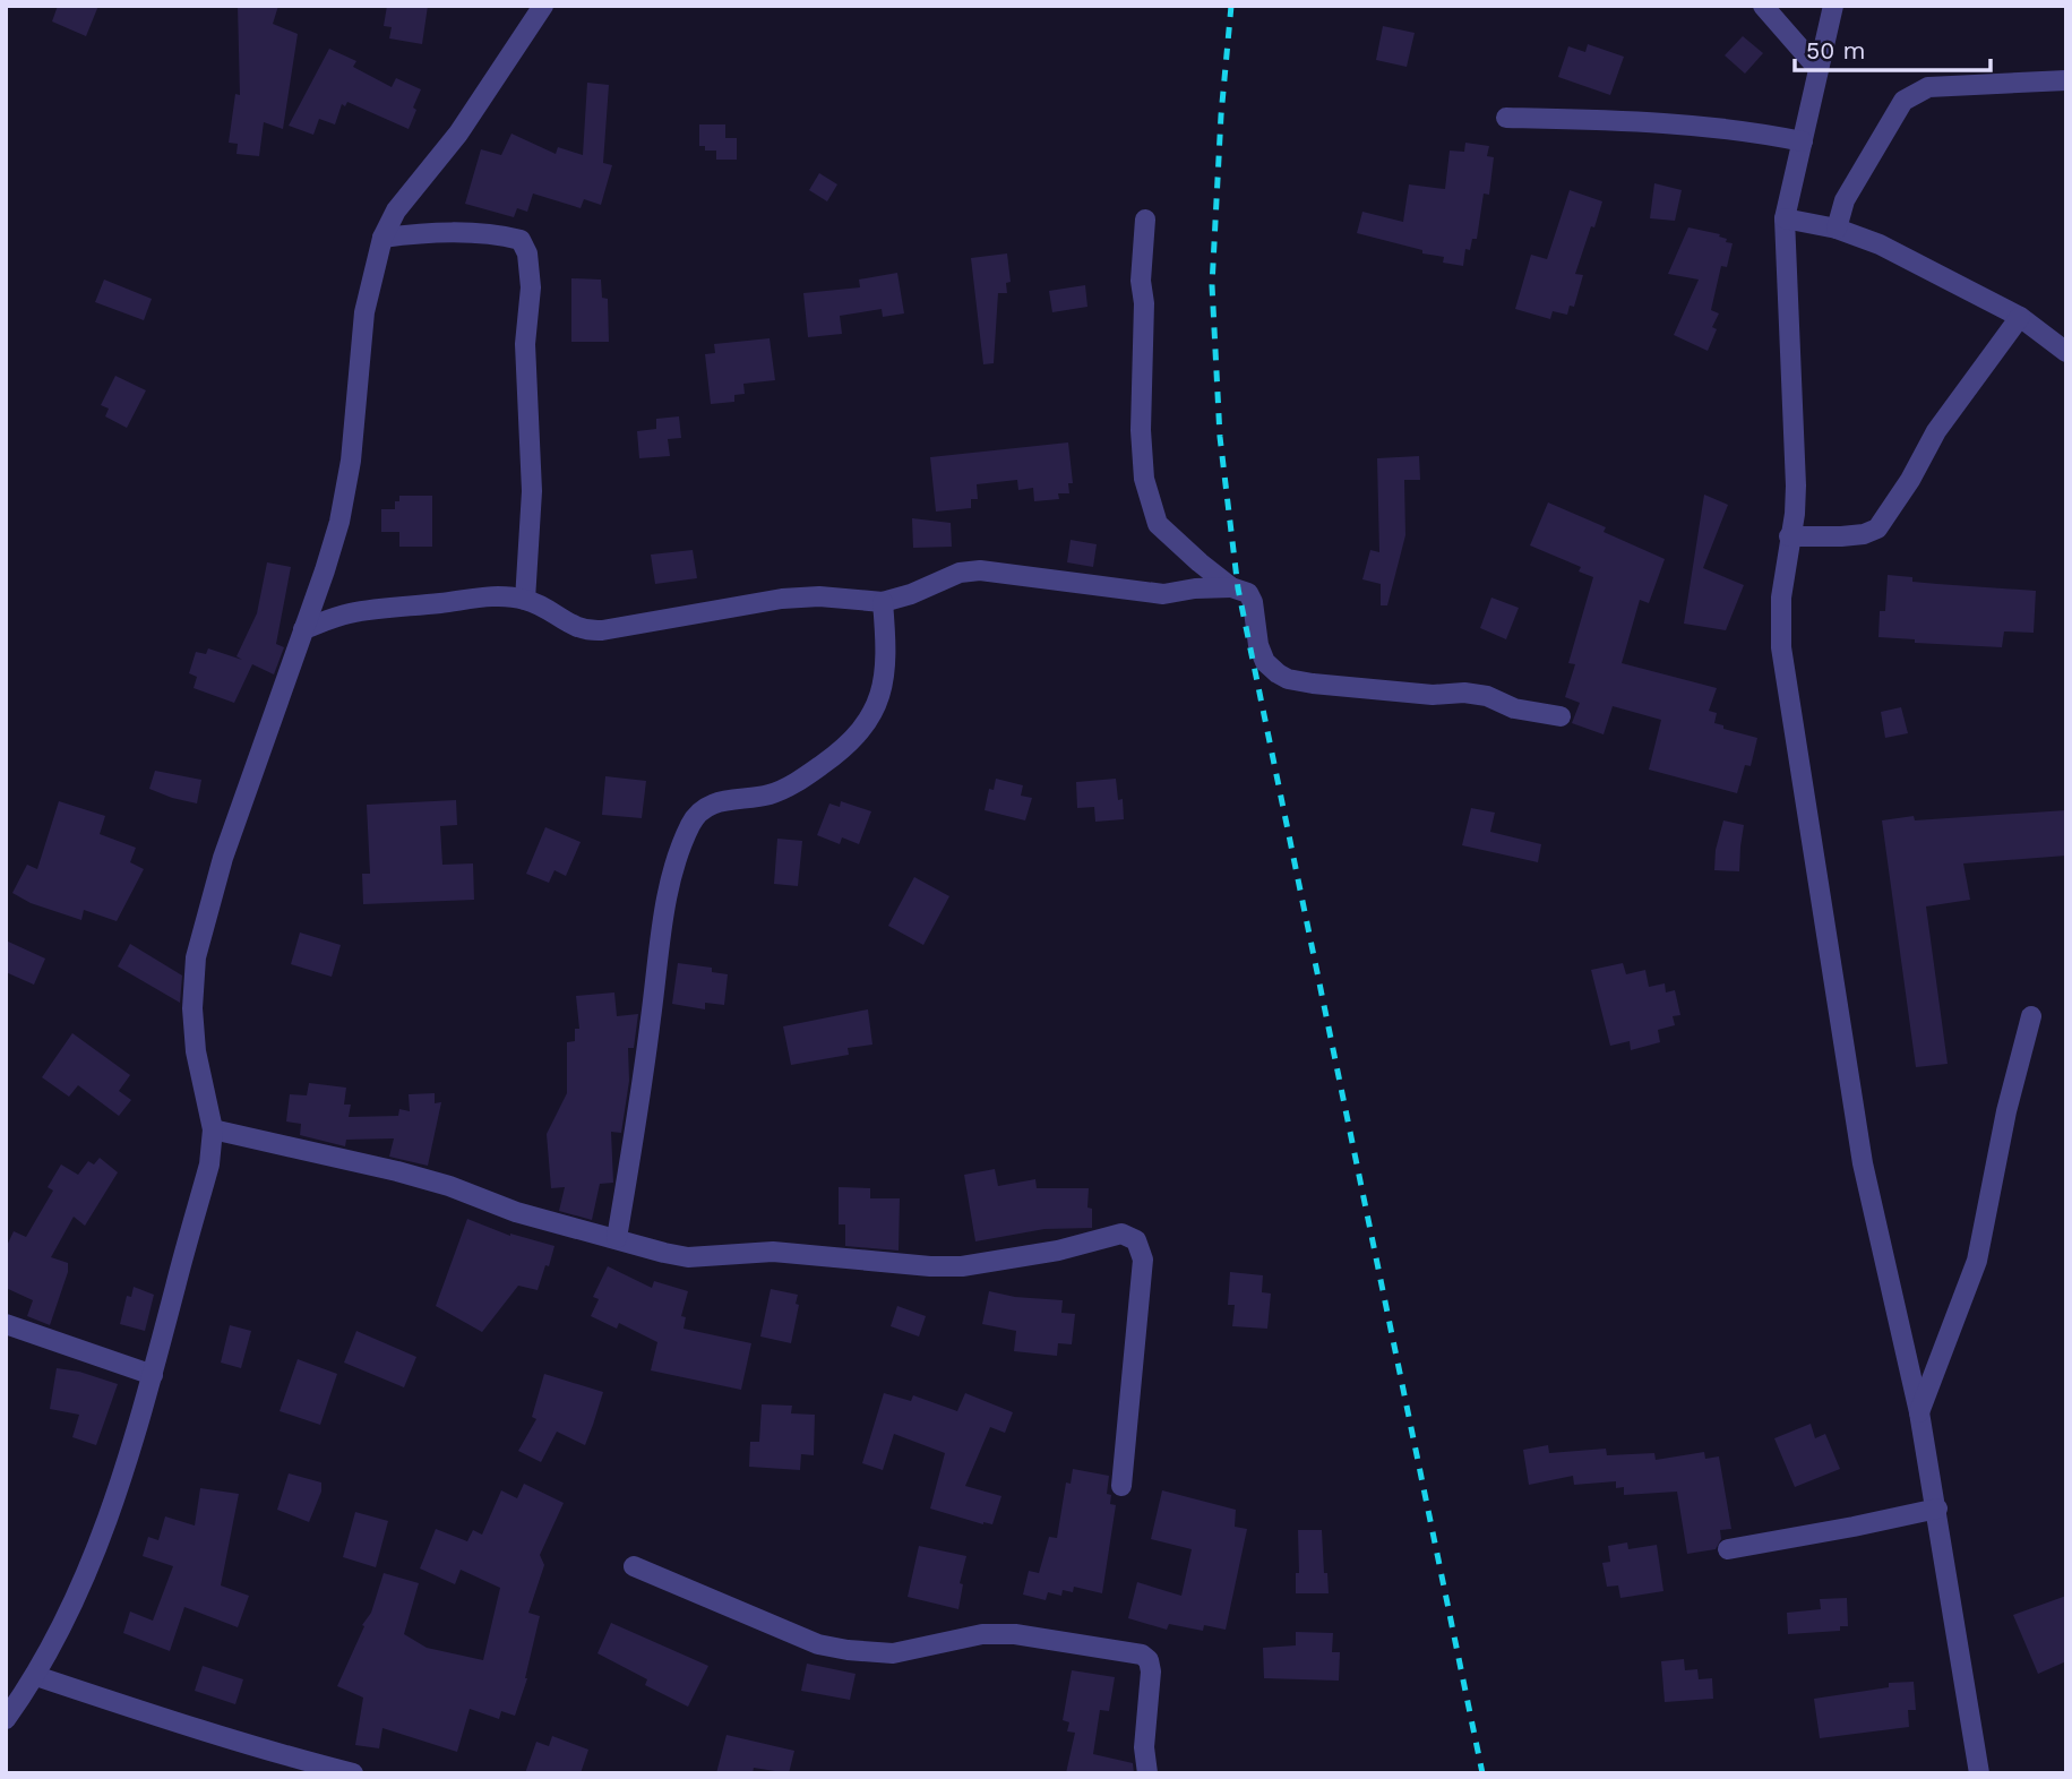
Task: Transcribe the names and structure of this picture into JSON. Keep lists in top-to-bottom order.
{
  "scale_bar": "50 m"
}
